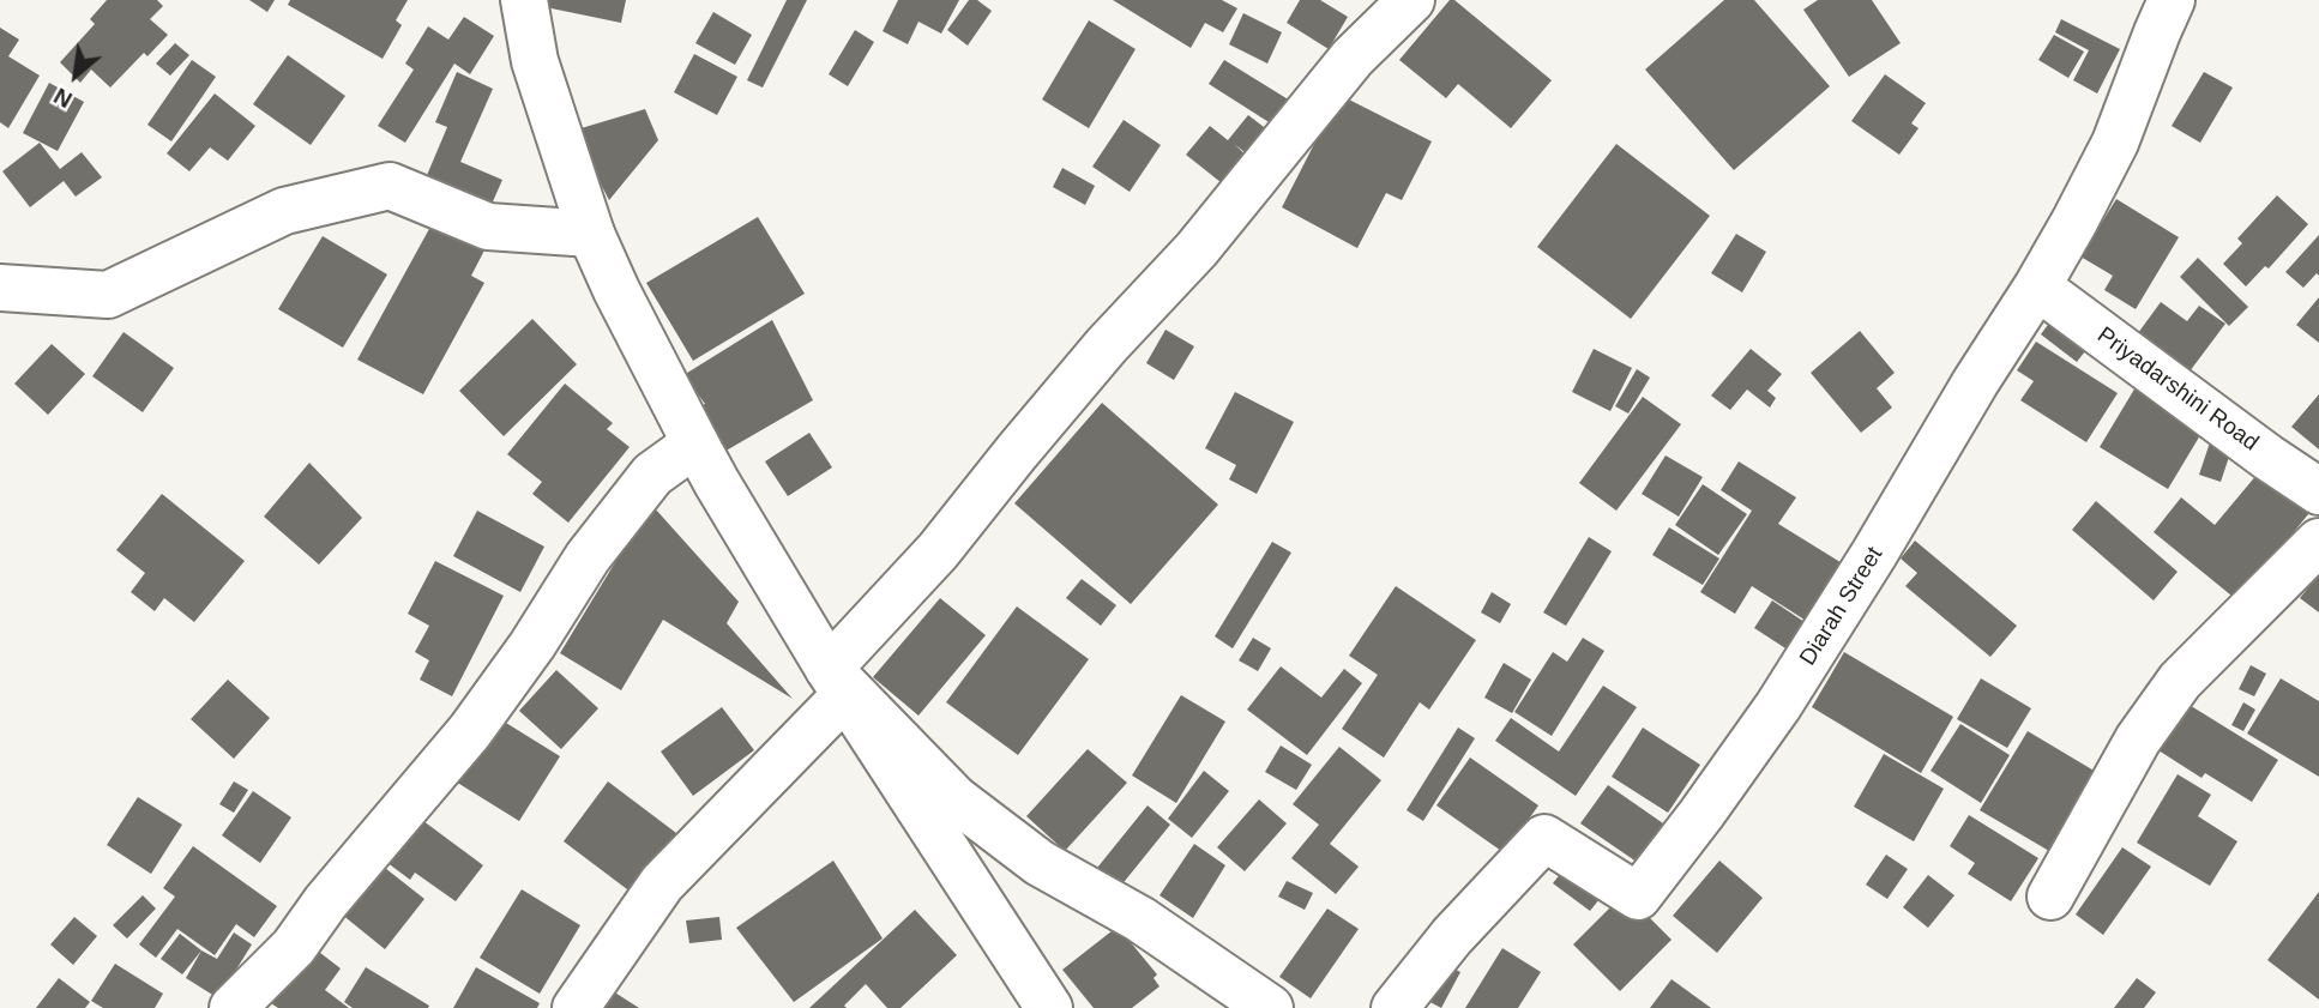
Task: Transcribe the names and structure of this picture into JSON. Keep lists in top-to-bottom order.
{
  "streets": {
    "street": ["Priyadarshini Road", "Diarah Street"]
  },
  "crossings": [
    ["Priyadarshini Road", "Diarah Street"]
  ],
  "north": "bottom left"
}
